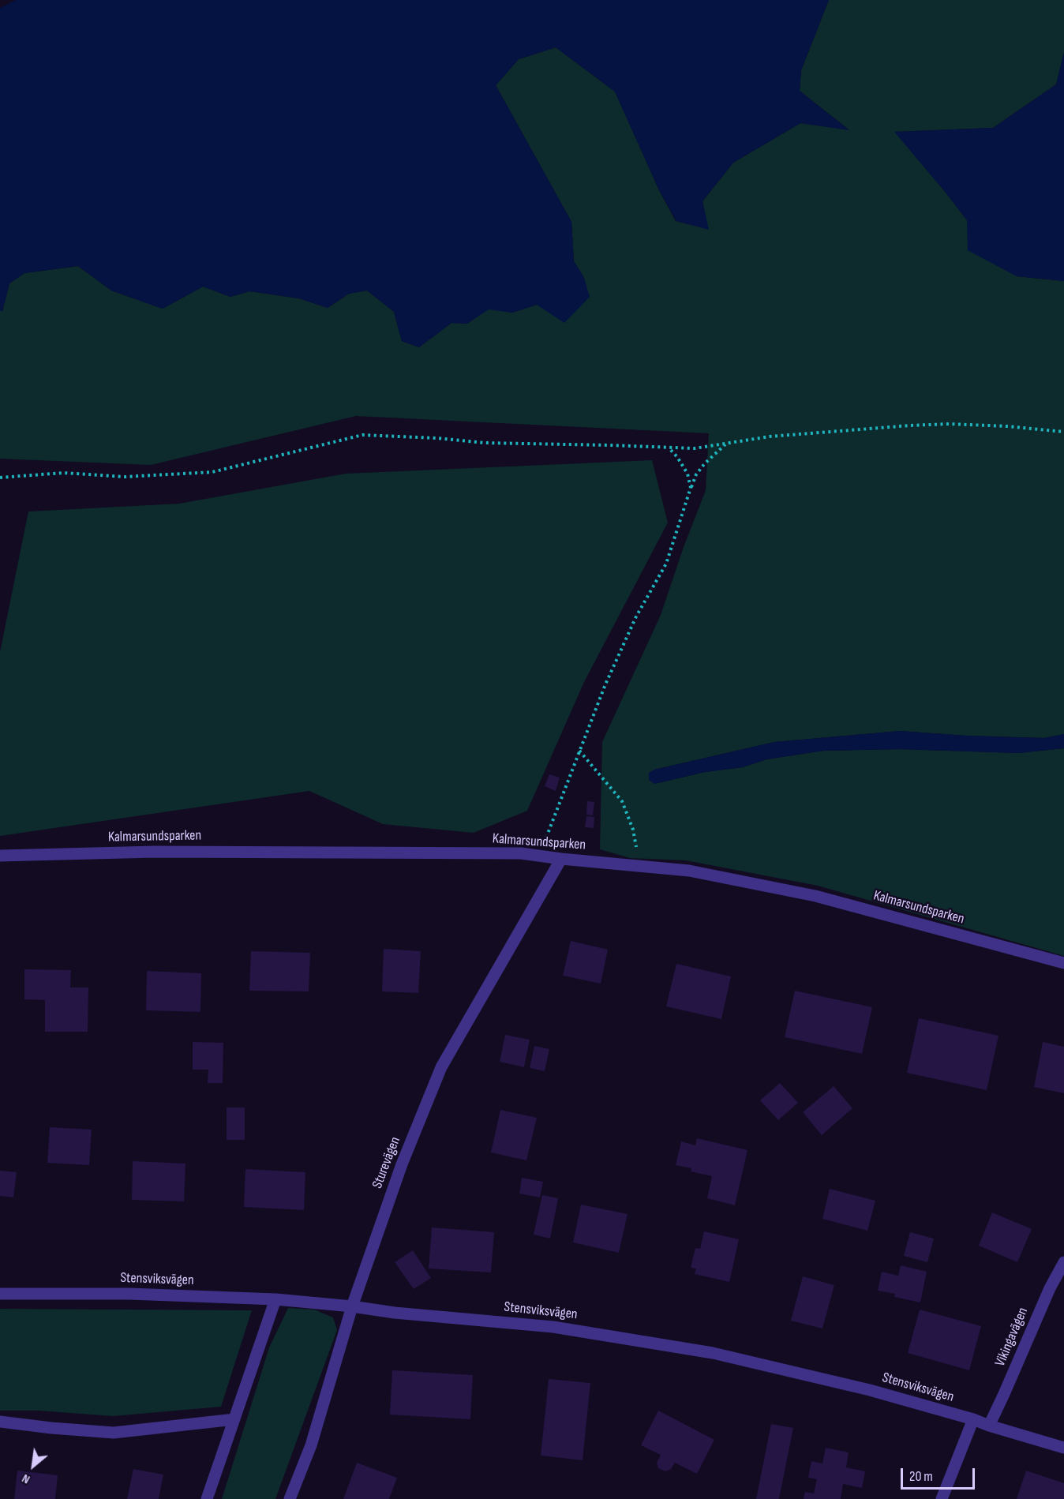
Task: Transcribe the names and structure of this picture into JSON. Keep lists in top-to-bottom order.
{
  "streets": {
    "street": [
      "Kalmarsundsparken",
      "Sturevägen",
      "Stensviksvägen",
      "Vikingavägen"
    ]
  },
  "crossings": [
    ["Kalmarsundsparken", "Sturevägen"],
    ["Sturevägen", "Stensviksvägen"],
    ["Stensviksvägen", "Vikingavägen"]
  ],
  "scale_bar": "20 m",
  "north": "bottom left"
}
